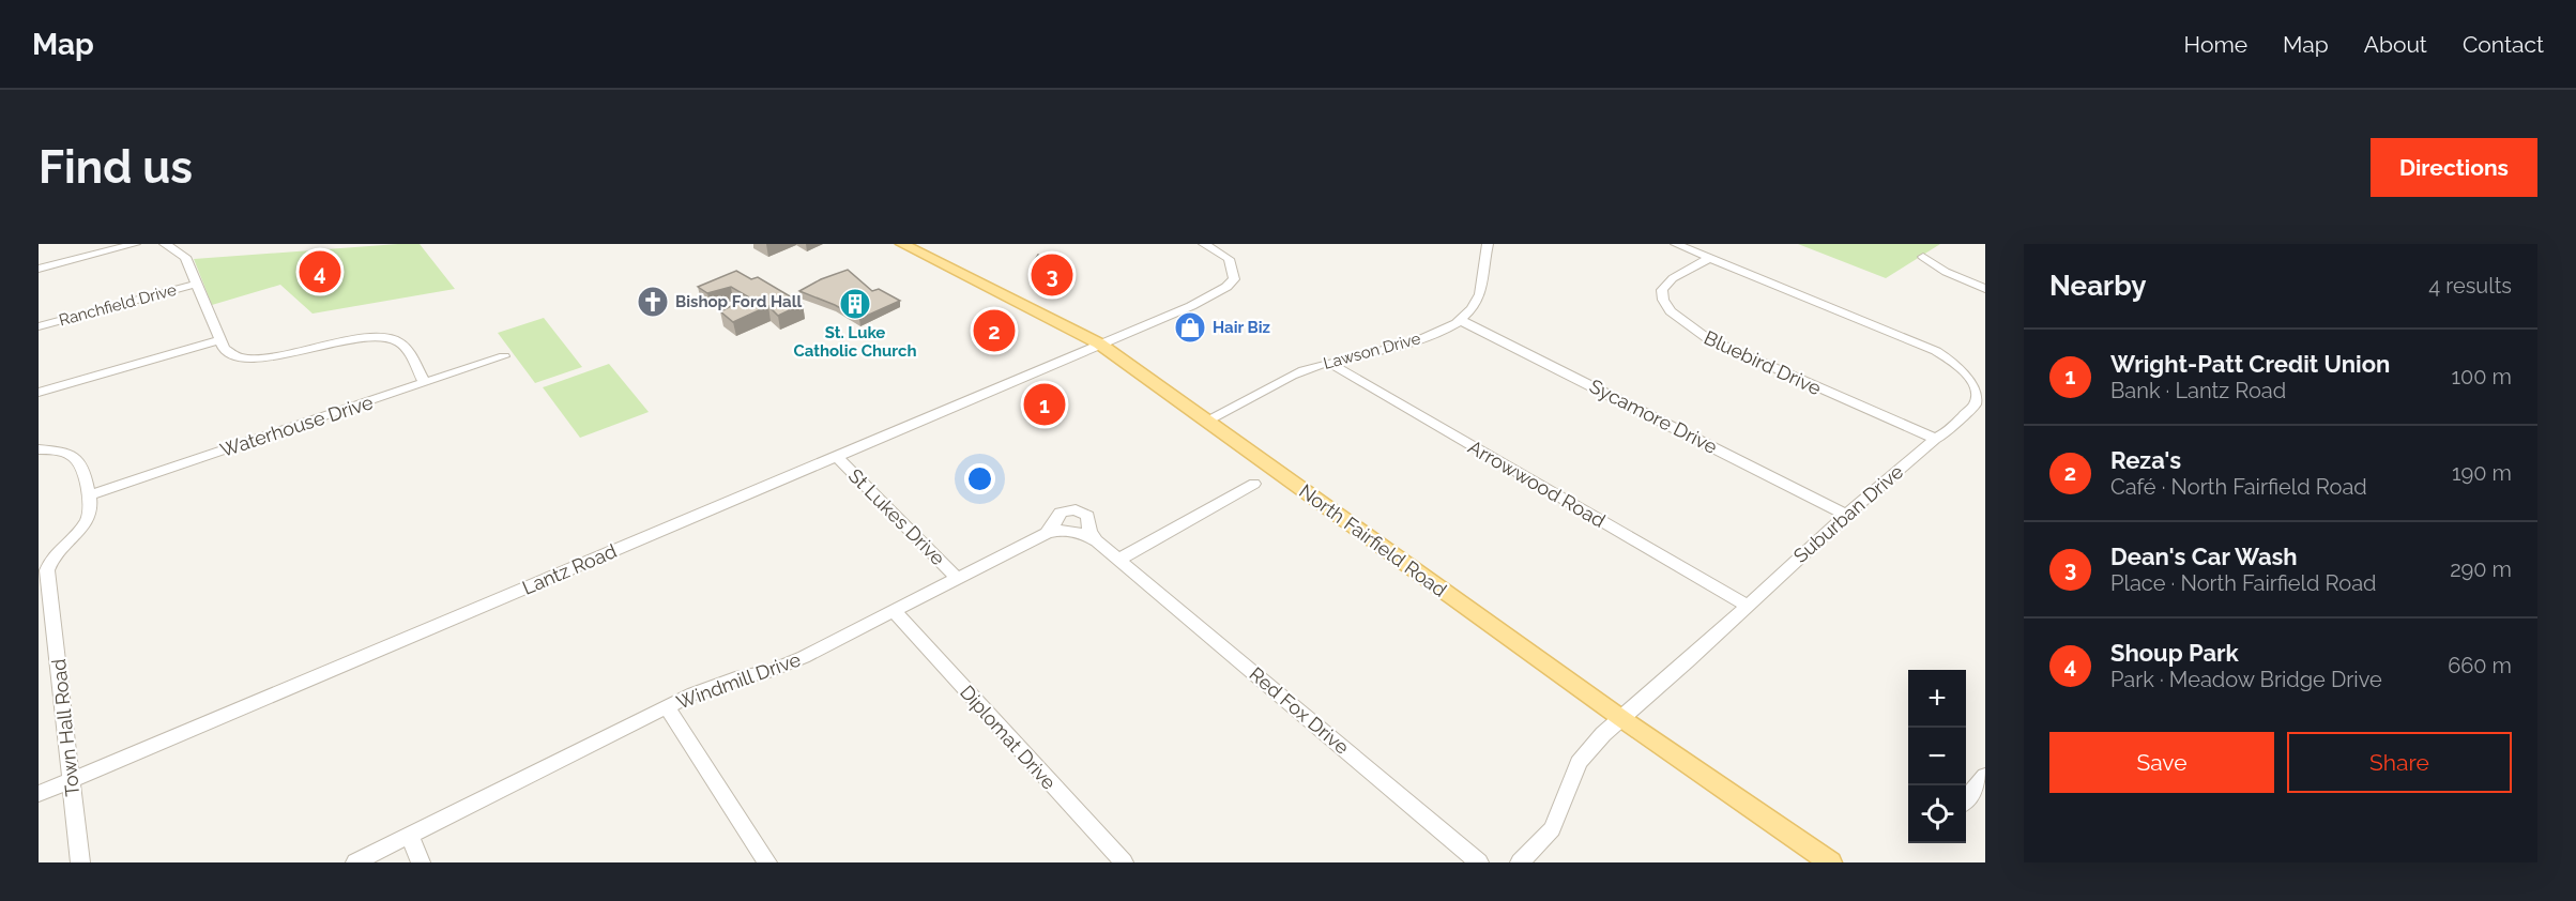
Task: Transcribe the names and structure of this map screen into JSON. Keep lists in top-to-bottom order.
{
  "streets": {
    "main road": ["North Fairfield Road"],
    "street": [
      "Ranchfield Drive",
      "Lawson Drive",
      "Bluebird Drive",
      "Sycamore Drive",
      "Waterhouse Drive",
      "Arrowwood Road",
      "Suburban Drive",
      "St Lukes Drive",
      "Lantz Road",
      "Windmill Drive",
      "Red Fox Drive",
      "Town Hall Road",
      "Diplomat Drive"
    ]
  },
  "crossings": [
    ["Lawson Drive", "Sycamore Drive"],
    ["Lawson Drive", "Arrowwood Road"],
    ["Lawson Drive", "North Fairfield Road"],
    ["Bluebird Drive", "Suburban Drive"],
    ["Sycamore Drive", "Suburban Drive"],
    ["Waterhouse Drive", "Town Hall Road"],
    ["Arrowwood Road", "Suburban Drive"],
    ["Suburban Drive", "North Fairfield Road"],
    ["St Lukes Drive", "Lantz Road"],
    ["St Lukes Drive", "Windmill Drive"],
    ["North Fairfield Road", "Lantz Road"],
    ["Lantz Road", "Town Hall Road"],
    ["Windmill Drive", "Red Fox Drive"],
    ["Windmill Drive", "Diplomat Drive"]
  ],
  "places": {
    "church": ["Bishop Ford Hall"],
    "building": ["St. Luke Catholic Church"],
    "shop": ["Hair Biz"]
  },
  "page": {
    "header": "Map",
    "nav": [
      "Home",
      "Map",
      "About",
      "Contact"
    ],
    "buttons": [
      "Directions",
      ["Save", "Share"]
    ],
    "title": "Find us",
    "heading": ["Nearby", "4 results"],
    "pins": [
      "4",
      "3",
      "2",
      "1"
    ],
    "list": [
      {
        "mark": "1",
        "name": "Wright-Patt Credit Union",
        "note": "Bank · Lantz Road",
        "value": "100 m"
      },
      {
        "mark": "2",
        "name": "Reza's",
        "note": "Café · North Fairfield Road",
        "value": "190 m"
      },
      {
        "mark": "3",
        "name": "Dean's Car Wash",
        "note": "Place · North Fairfield Road",
        "value": "290 m"
      },
      {
        "mark": "4",
        "name": "Shoup Park",
        "note": "Park · Meadow Bridge Drive",
        "value": "660 m"
      }
    ],
    "map_buttons": ["+", "−"]
  }
}
